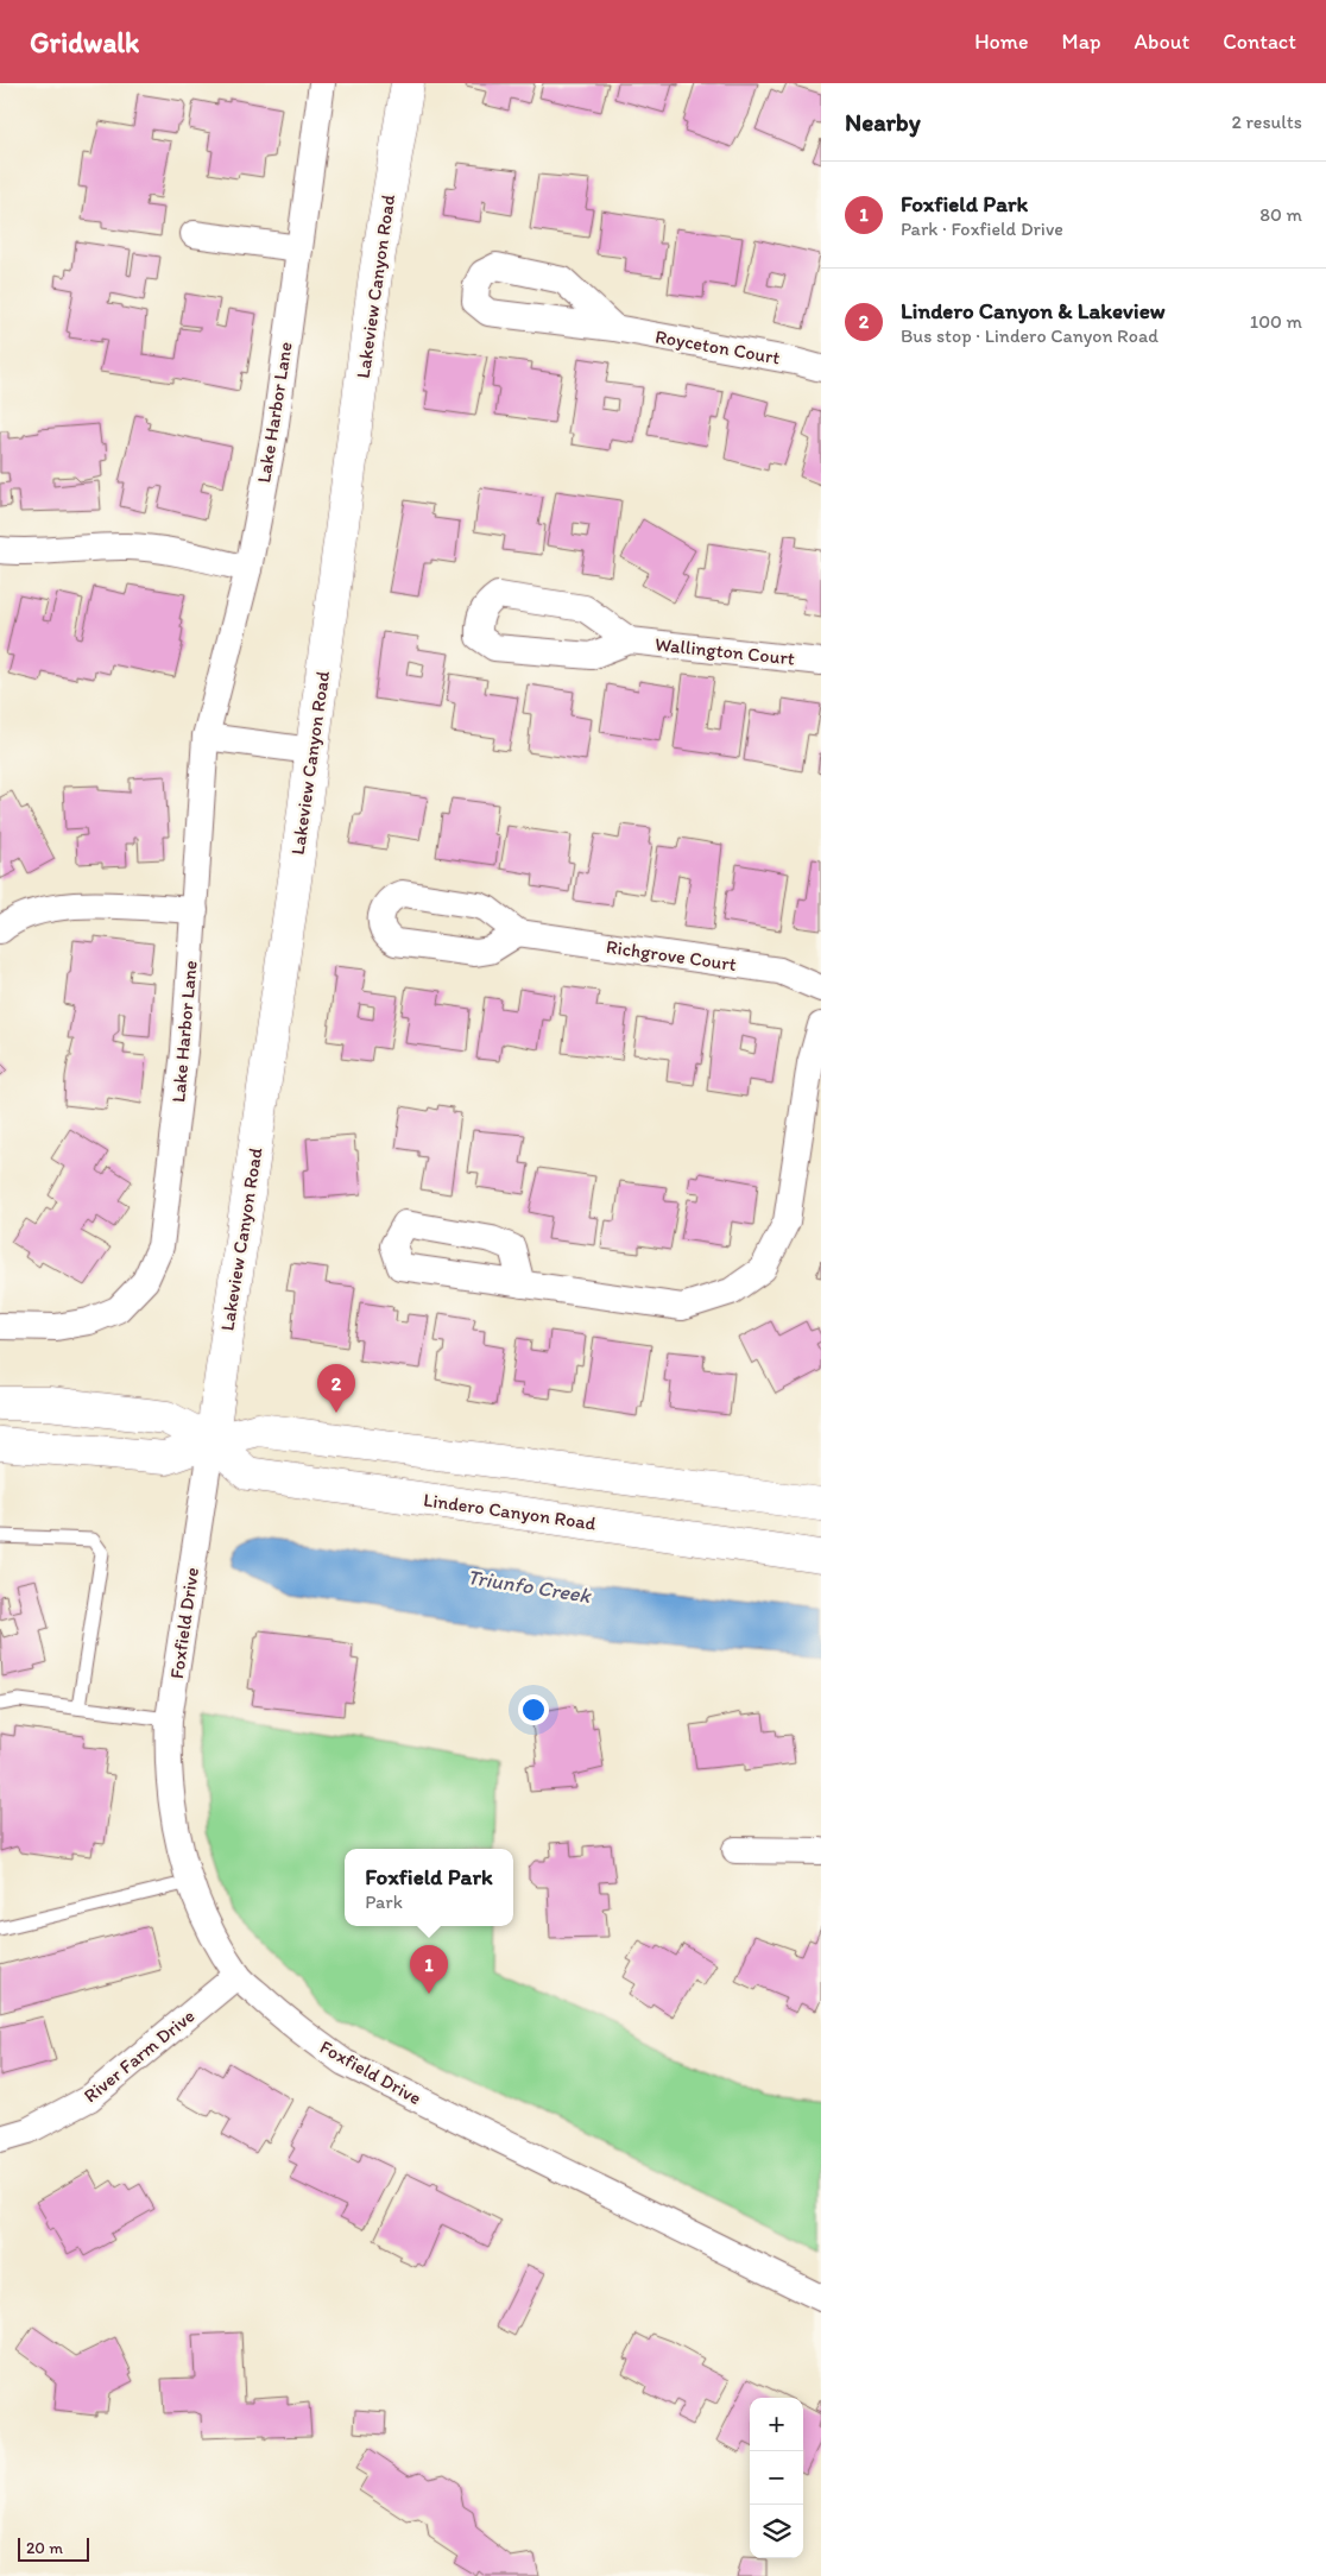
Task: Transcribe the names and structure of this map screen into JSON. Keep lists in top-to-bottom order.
{
  "streets": {
    "street": [
      "Lakeview Canyon Road",
      "Royceton Court",
      "Lake Harbor Lane",
      "Wallington Court",
      "Richgrove Court",
      "Lindero Canyon Road",
      "Foxfield Drive",
      "River Farm Drive"
    ]
  },
  "crossings": [
    ["Lakeview Canyon Road", "Lindero Canyon Road"],
    ["Lakeview Canyon Road", "Foxfield Drive"],
    ["Lindero Canyon Road", "Foxfield Drive"],
    ["Foxfield Drive", "River Farm Drive"]
  ],
  "water": ["Triunfo Creek"],
  "scale_bar": "20 m",
  "page": {
    "header": "Gridwalk",
    "nav": [
      "Home",
      "Map",
      "About",
      "Contact"
    ],
    "heading": ["Nearby", "2 results"],
    "list": [
      {
        "mark": "1",
        "name": "Foxfield Park",
        "note": "Park · Foxfield Drive",
        "value": "80 m"
      },
      {
        "mark": "2",
        "name": "Lindero Canyon & Lakeview",
        "note": "Bus stop · Lindero Canyon Road",
        "value": "100 m"
      }
    ],
    "pins": ["2", "1"],
    "popup": ["Foxfield Park", "Park"],
    "map_buttons": ["+", "−"],
    "scale": "20 m"
  }
}
